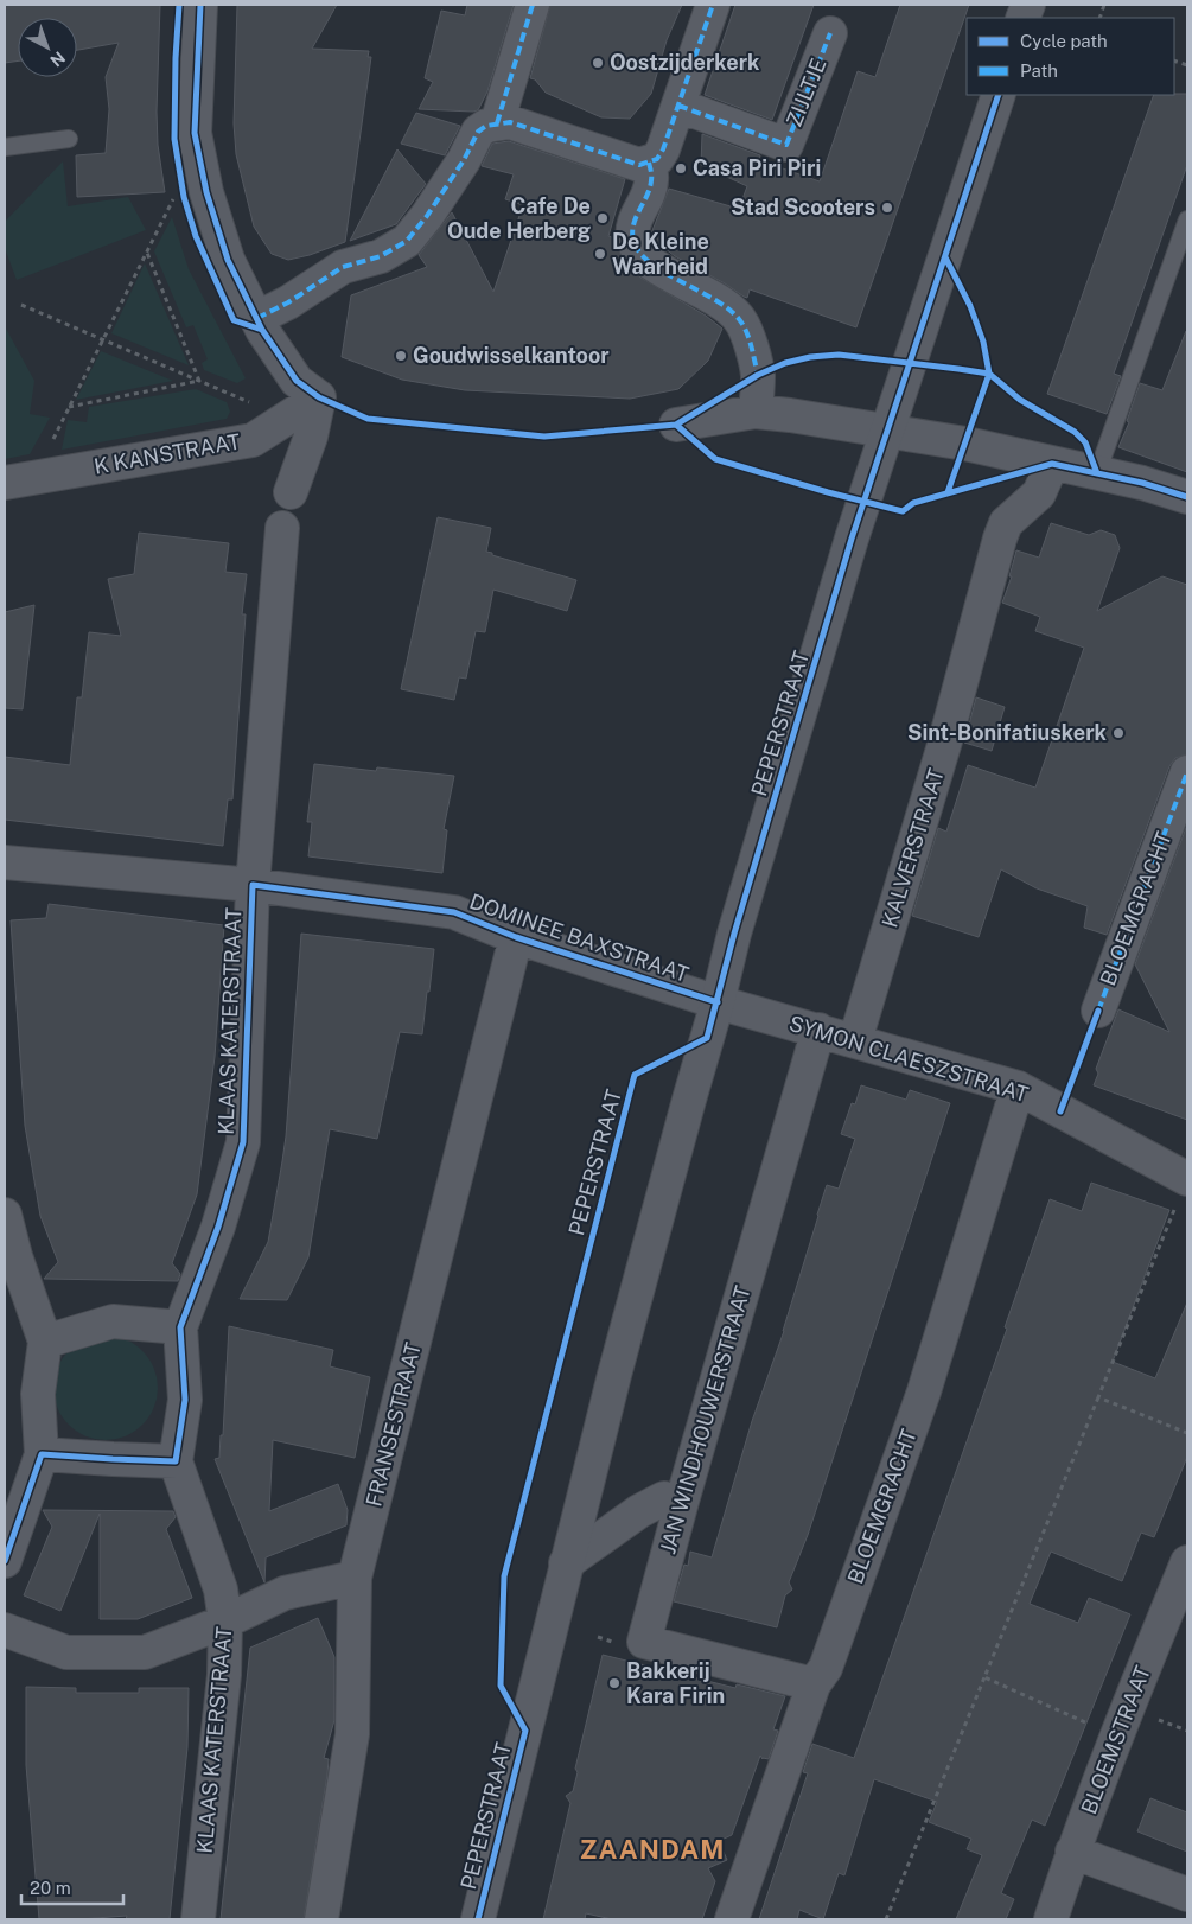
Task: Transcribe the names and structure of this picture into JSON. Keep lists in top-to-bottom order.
{
  "streets": {
    "street": [
      "ZIJLTJE",
      "K KANSTRAAT",
      "PEPERSTRAAT",
      "KALVERSTRAAT",
      "BLOEMGRACHT",
      "DOMINEE BAXSTRAAT",
      "KLAAS KATERSTRAAT",
      "SYMON CLAESZSTRAAT",
      "JAN WINDHOUWERSTRAAT",
      "FRANSESTRAAT",
      "BLOEMSTRAAT"
    ]
  },
  "crossings": [
    ["PEPERSTRAAT", "DOMINEE BAXSTRAAT"],
    ["PEPERSTRAAT", "SYMON CLAESZSTRAAT"],
    ["KALVERSTRAAT", "SYMON CLAESZSTRAAT"],
    ["BLOEMGRACHT", "SYMON CLAESZSTRAAT"],
    ["BLOEMGRACHT", "JAN WINDHOUWERSTRAAT"],
    ["DOMINEE BAXSTRAAT", "KLAAS KATERSTRAAT"],
    ["DOMINEE BAXSTRAAT", "SYMON CLAESZSTRAAT"],
    ["DOMINEE BAXSTRAAT", "FRANSESTRAAT"],
    ["SYMON CLAESZSTRAAT", "JAN WINDHOUWERSTRAAT"]
  ],
  "districts": ["ZAANDAM"],
  "places": [
    "Oostzijderkerk",
    "Casa Piri Piri",
    "Stad Scooters",
    "Cafe De Oude Herberg",
    "De Kleine Waarheid",
    "Goudwisselkantoor",
    "Sint-Bonifatiuskerk",
    "Bakkerij Kara Firin"
  ],
  "legend": ["Cycle path", "Path"],
  "scale_bar": "20 m",
  "north": "bottom right"
}
